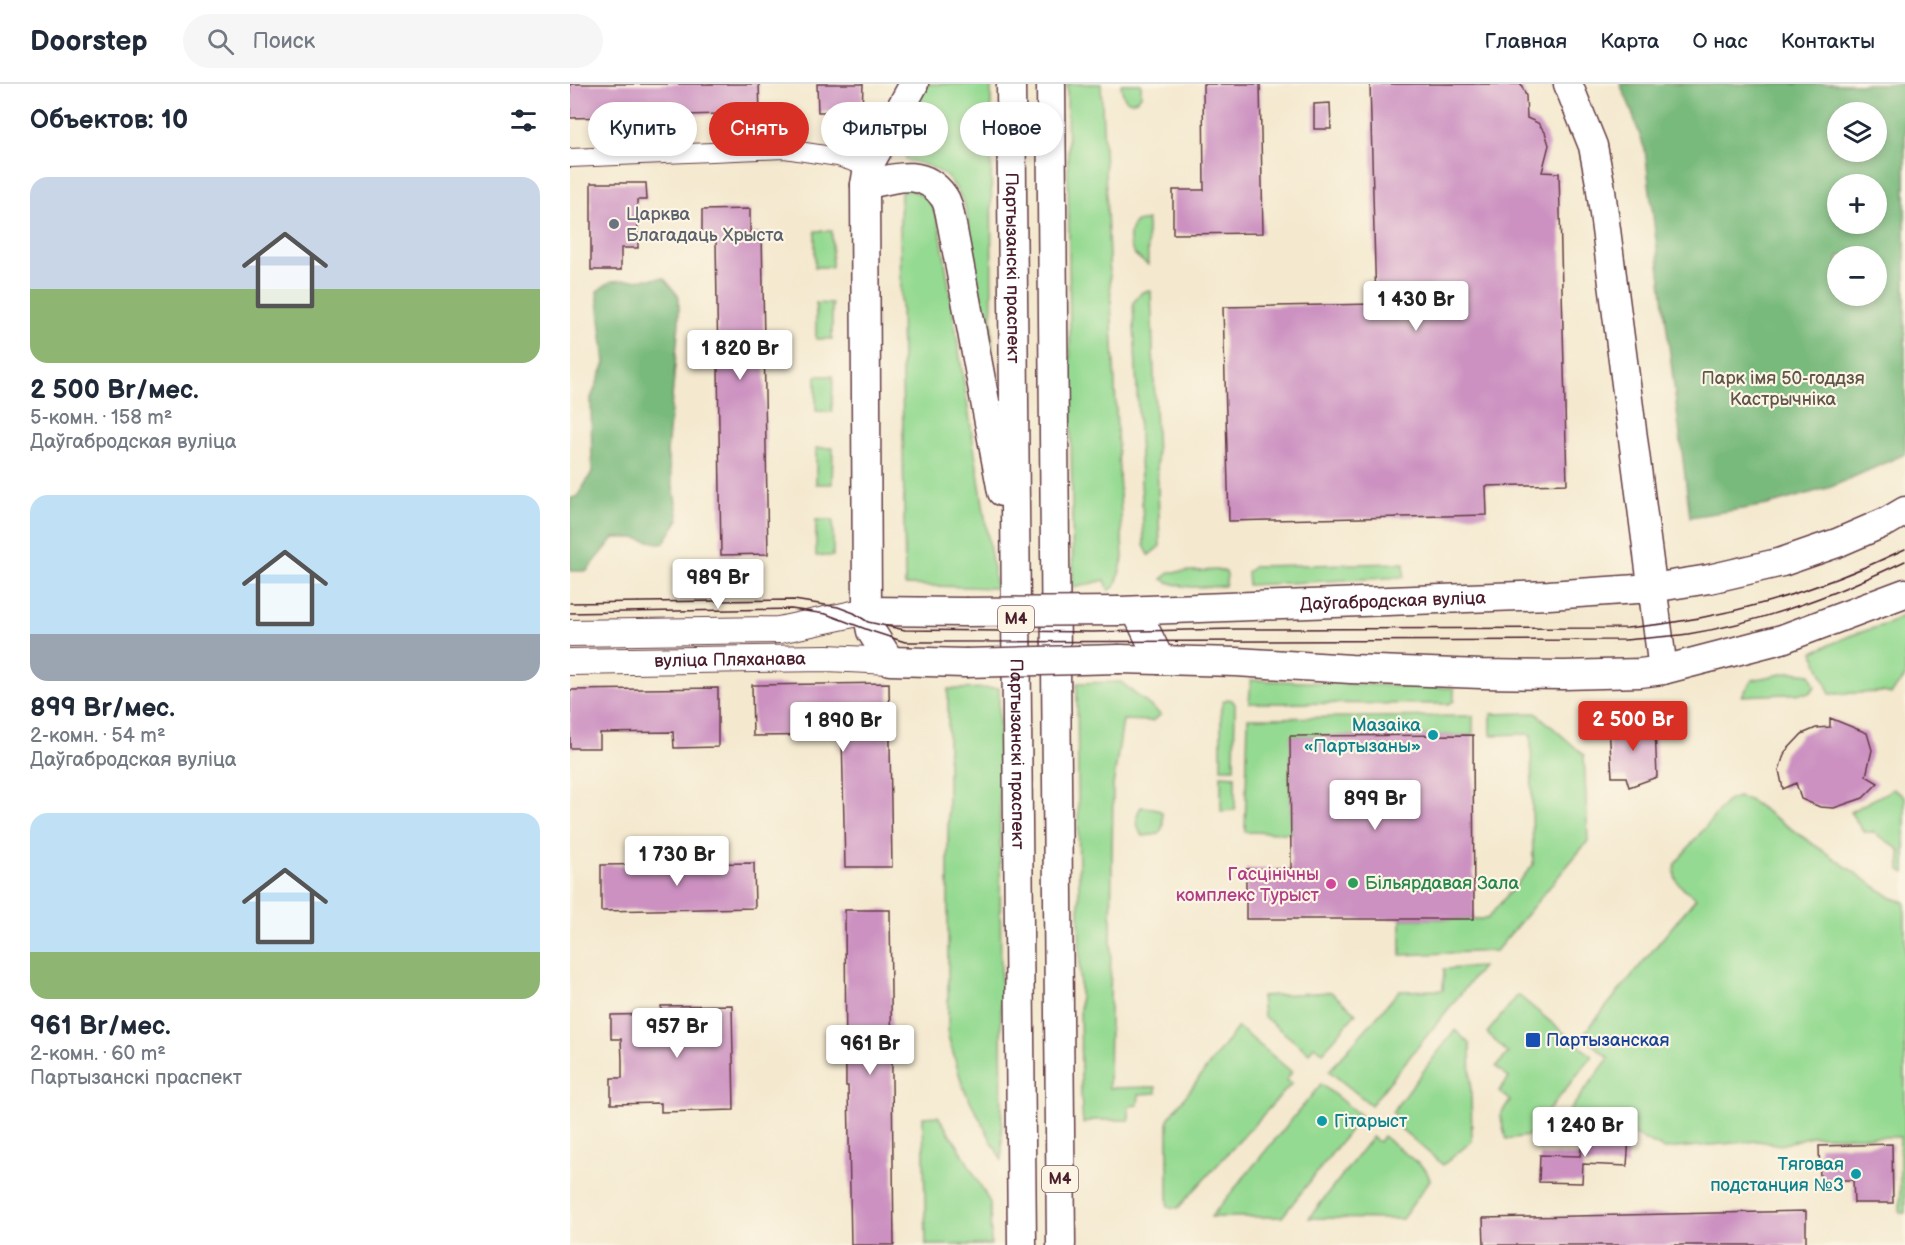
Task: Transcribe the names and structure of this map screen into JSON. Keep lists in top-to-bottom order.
{
  "streets": {
    "main road": [
      "Партызанскі праспект",
      "Даўгабродская вуліца",
      "М4",
      "вуліца Пляханава"
    ]
  },
  "crossings": [
    ["Даўгабродская вуліца", "вуліца Пляханава"]
  ],
  "parks": ["Парк імя 50-годдзя Кастрычніка"],
  "places": {
    "other": [
      "Царква Благадаць Хрыста",
      "Мазаіка «Партызаны»",
      "Більярдавая Зала",
      "Гасцінічны комплекс Турыст",
      "Гітарыст",
      "Тяговая подстанция №3"
    ],
    "transit": ["Партызанская"]
  },
  "page": {
    "header": "Doorstep",
    "search": "Поиск",
    "nav": [
      "Главная",
      "Карта",
      "О нас",
      "Контакты"
    ],
    "heading": "Объектов: 10",
    "map_buttons": ["+", "−"],
    "chip": [
      "Купить",
      "Снять",
      "Фильтры",
      "Новое"
    ],
    "list": [
      {
        "name": "2 500 Br/мес.",
        "note": "5-комн. · 158 m² · Даўгабродская вуліца"
      },
      {
        "name": "899 Br/мес.",
        "note": "2-комн. · 54 m² · Даўгабродская вуліца"
      },
      {
        "name": "961 Br/мес.",
        "note": "2-комн. · 60 m² · Партызанскі праспект"
      }
    ],
    "price": [
      "1 430 Br",
      "1 820 Br",
      "989 Br",
      "2 500 Br",
      "1 890 Br",
      "899 Br",
      "1 730 Br",
      "957 Br",
      "961 Br",
      "1 240 Br"
    ]
  }
}
